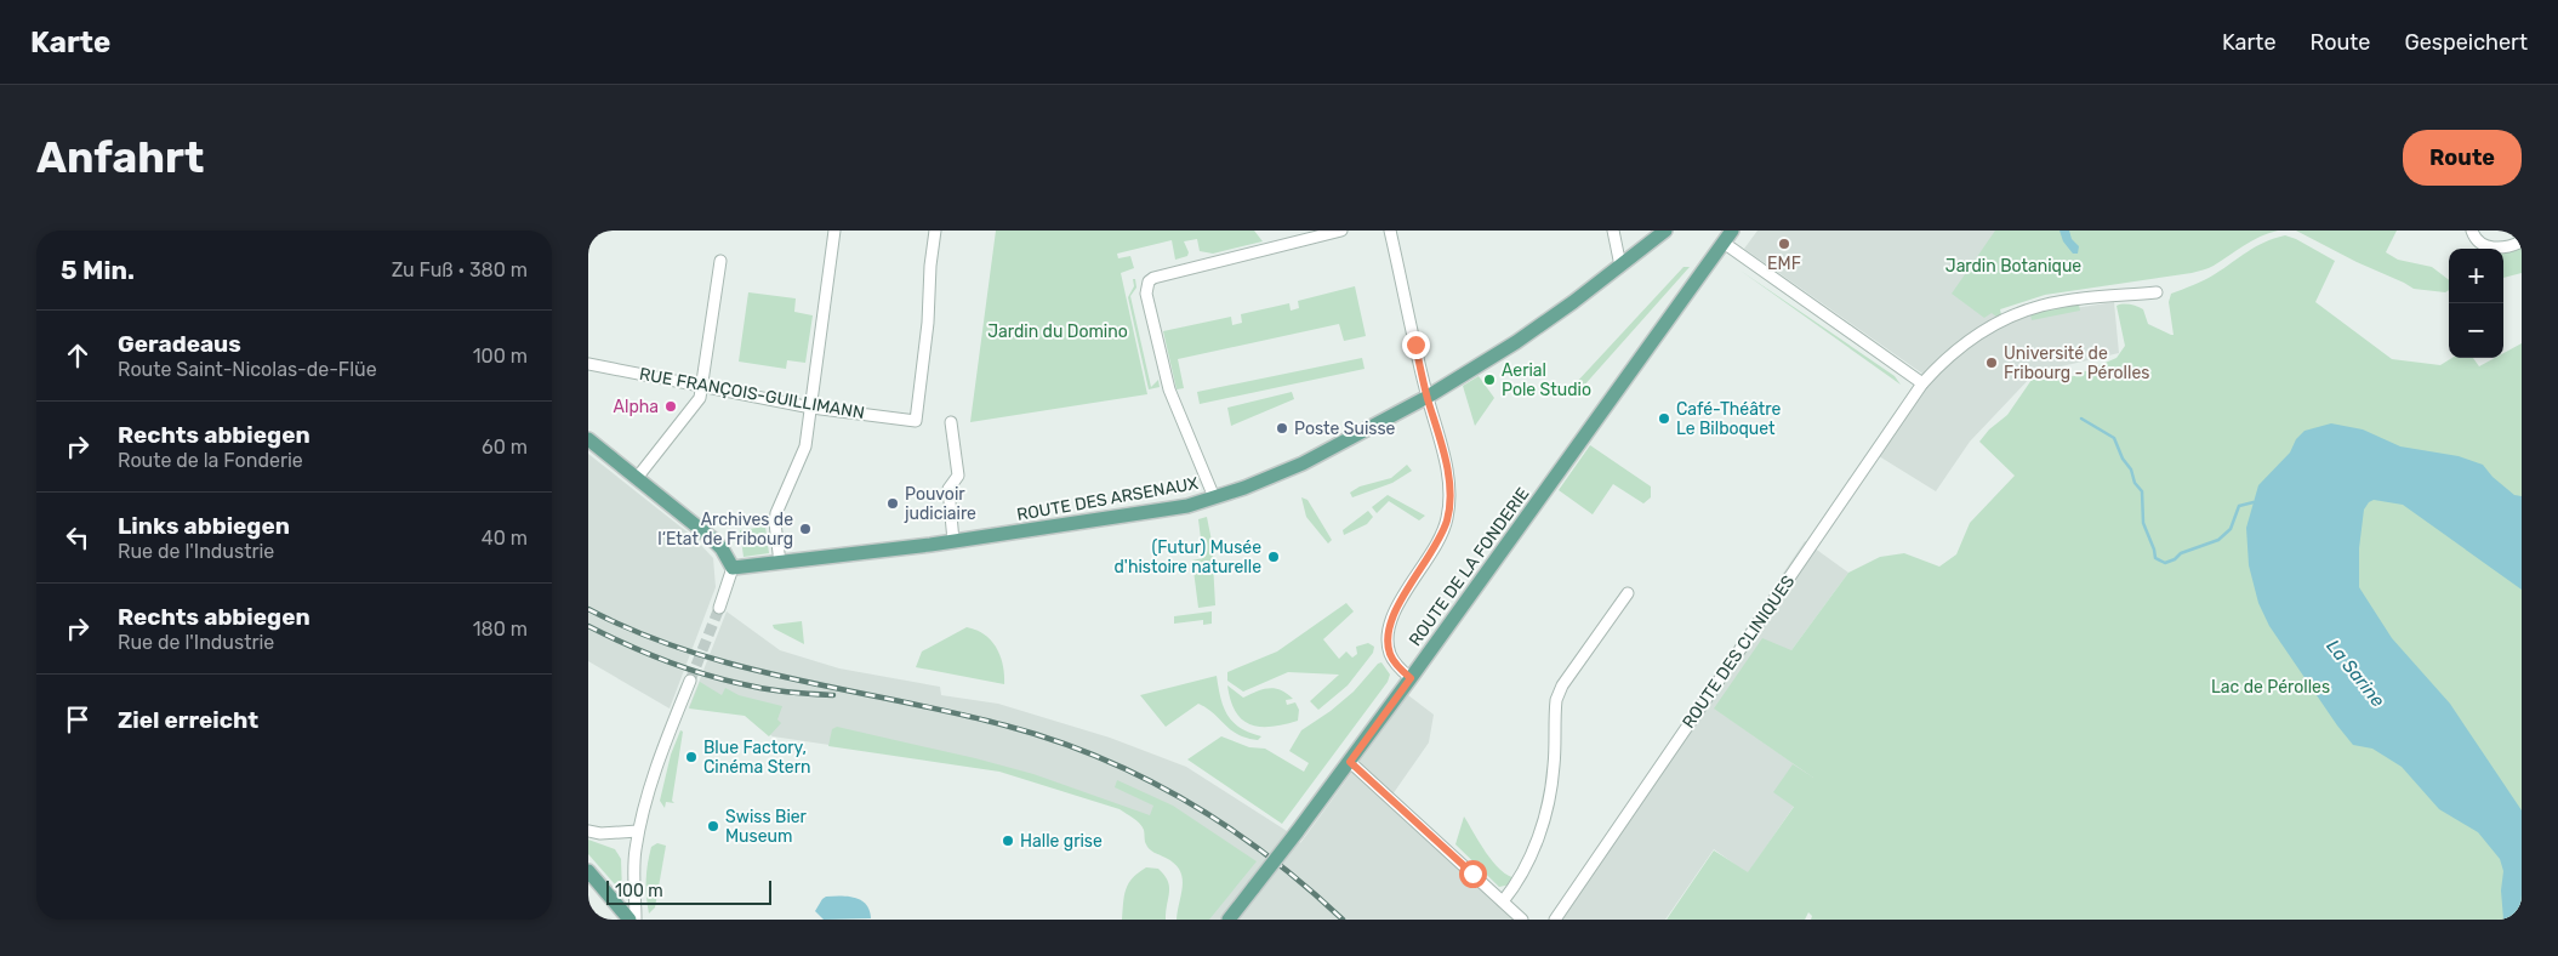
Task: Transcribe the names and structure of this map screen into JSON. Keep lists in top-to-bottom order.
{
  "streets": {
    "main road": ["ROUTE DES ARSENAUX", "ROUTE DE LA FONDERIE"],
    "street": ["RUE FRANÇOIS-GUILLIMANN", "ROUTE DES CLINIQUES"]
  },
  "water": ["La Sarine"],
  "parks": ["Jardin Botanique", "Jardin du Domino", "Lac de Pérolles"],
  "places": [
    "EMF",
    "Université de Fribourg - Pérolles",
    "Aerial Pole Studio",
    "Alpha",
    "Café-Théâtre Le Bilboquet",
    "Poste Suisse",
    "Pouvoir judiciaire",
    "Archives de l‘Etat de Fribourg",
    "(Futur) Musée d'histoire naturelle",
    "Blue Factory, Cinéma Stern",
    "Swiss Bier Museum",
    "Halle grise"
  ],
  "scale_bar": "100 m",
  "page": {
    "header": "Karte",
    "nav": ["Karte", "Route", "Gespeichert"],
    "buttons": "Route",
    "title": "Anfahrt",
    "heading": ["5 Min.", "Zu Fuß · 380 m"],
    "map_buttons": ["+", "−"],
    "list": [
      ["Geradeaus", "Route Saint-Nicolas-de-Flüe", "100 m"],
      ["Rechts abbiegen", "Route de la Fonderie", "60 m"],
      ["Links abbiegen", "Rue de l'Industrie", "40 m"],
      ["Rechts abbiegen", "Rue de l'Industrie", "180 m"],
      "Ziel erreicht"
    ],
    "scale": "100 m"
  }
}
